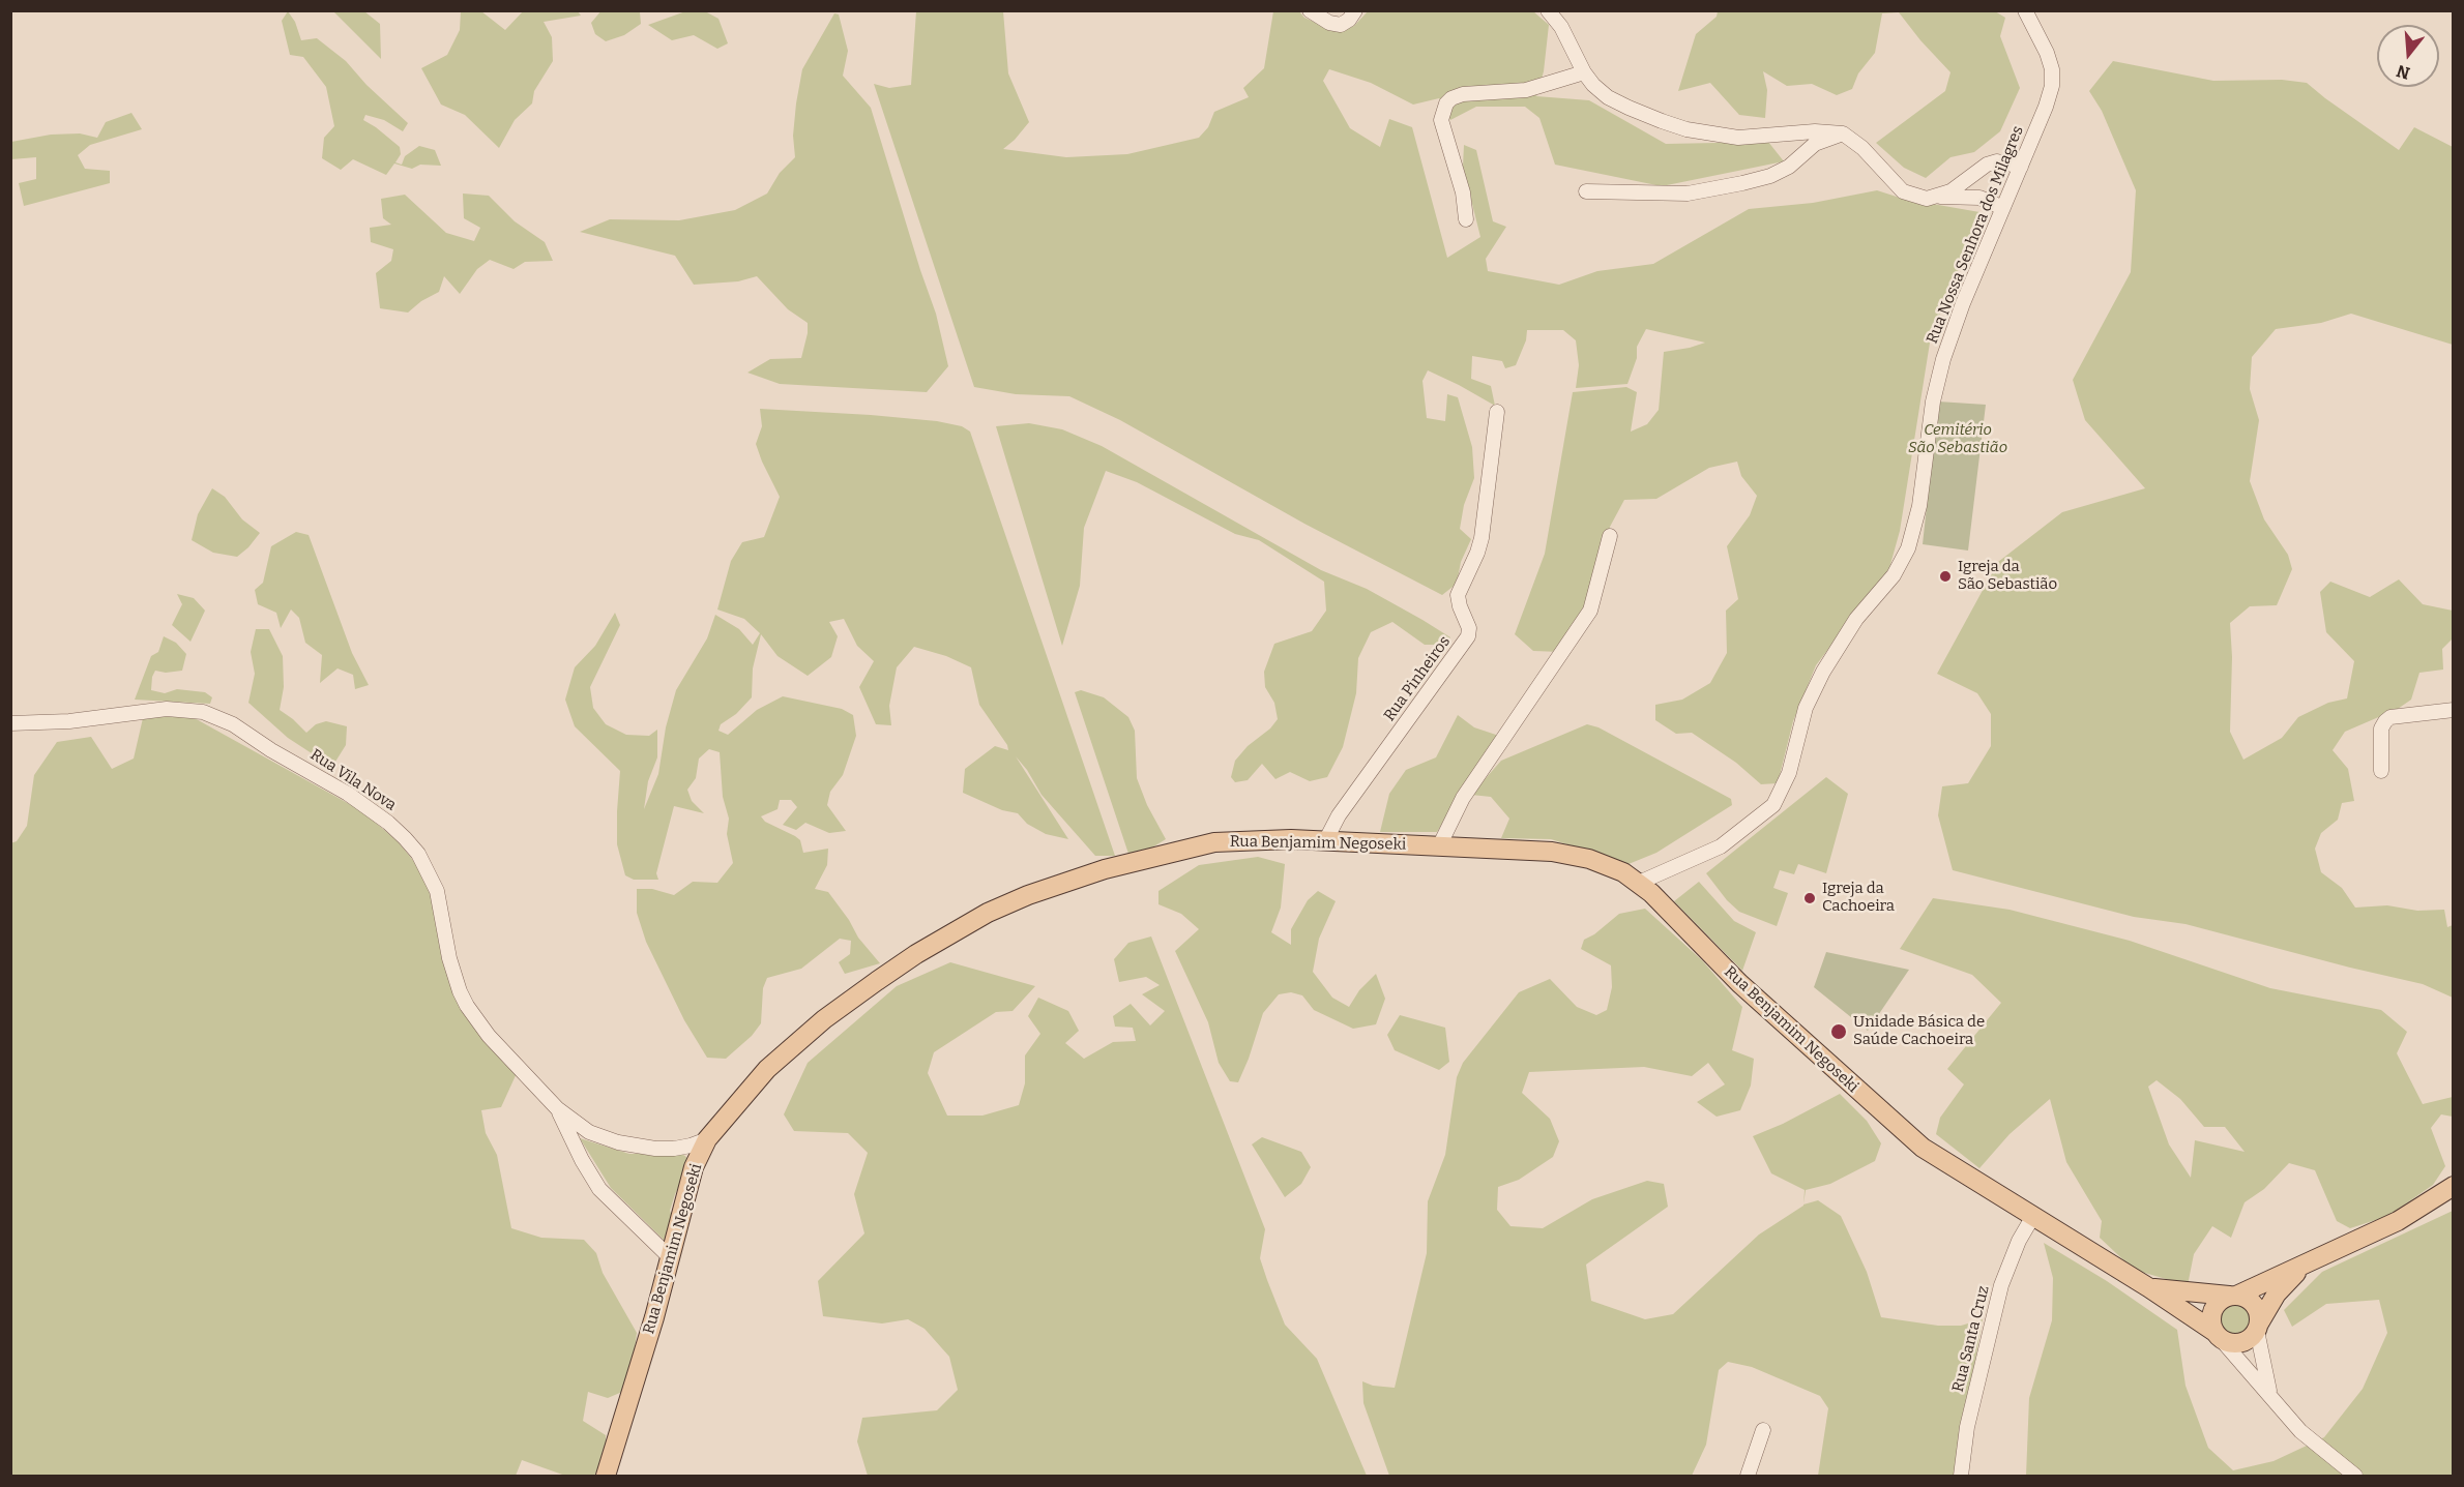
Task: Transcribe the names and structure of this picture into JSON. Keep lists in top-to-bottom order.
{
  "streets": {
    "main road": ["Rua Benjamim Negoseki"],
    "street": [
      "Rua Nossa Senhora dos Milagres",
      "Rua Pinheiros",
      "Rua Vila Nova",
      "Rua Santa Cruz"
    ]
  },
  "crossings": [
    ["Rua Nossa Senhora dos Milagres", "Rua Benjamim Negoseki"],
    ["Rua Pinheiros", "Rua Benjamim Negoseki"],
    ["Rua Vila Nova", "Rua Benjamim Negoseki"],
    ["Rua Benjamim Negoseki", "Rua Santa Cruz"]
  ],
  "parks": ["Cemitério São Sebastião"],
  "places": ["Igreja da São Sebastião", "Igreja da Cachoeira", "Unidade Básica de Saúde Cachoeira"],
  "north": "bottom"
}
